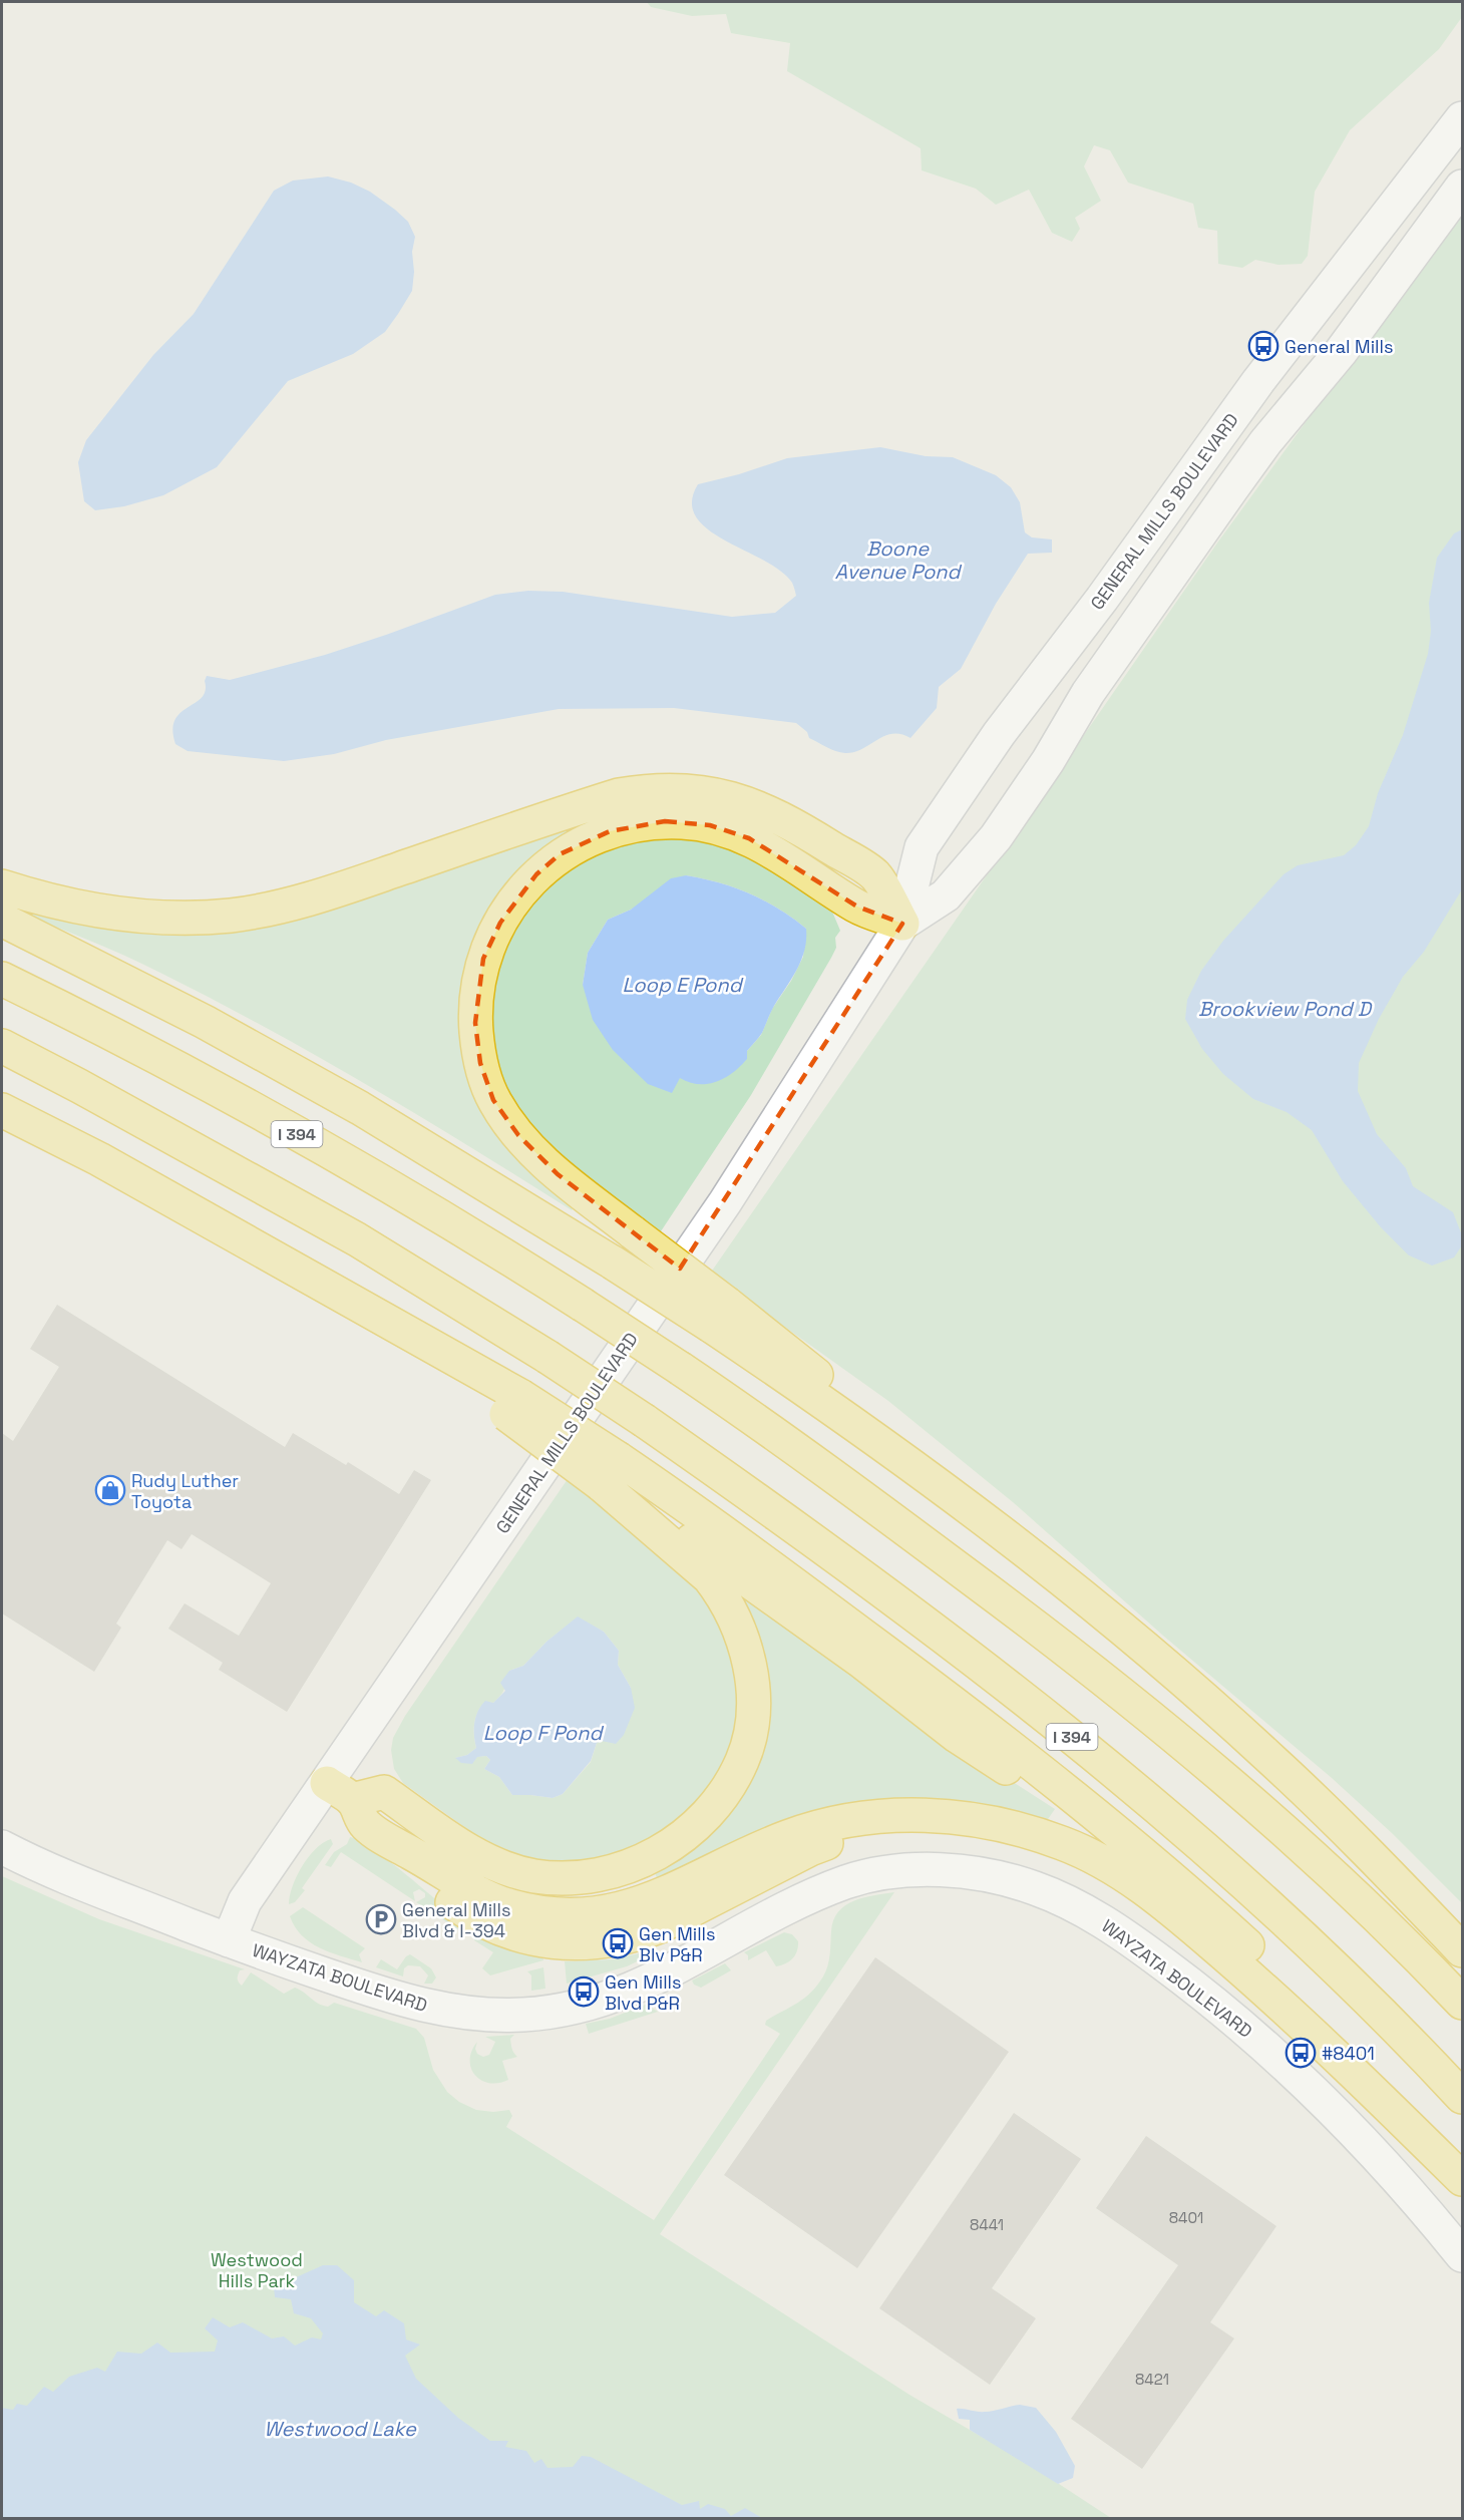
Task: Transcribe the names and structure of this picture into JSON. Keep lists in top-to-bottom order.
{
  "streets": {
    "highway": ["I 394"],
    "street": ["GENERAL MILLS BOULEVARD", "WAYZATA BOULEVARD"]
  },
  "crossings": [
    ["GENERAL MILLS BOULEVARD", "WAYZATA BOULEVARD"]
  ],
  "water": [
    "Boone Avenue Pond",
    "Loop E Pond",
    "Brookview Pond D",
    "Loop F Pond",
    "Westwood Lake"
  ],
  "parks": ["Westwood Hills Park"],
  "places": {
    "bus stop": [
      "General Mills",
      "Gen Mills Blv P&R",
      "Gen Mills Blvd P&R",
      "#8401"
    ],
    "shop": ["Rudy Luther Toyota"],
    "parking": ["General Mills Blvd & I-394"]
  },
  "house_numbers": ["8401", "8441", "8421"]
}
